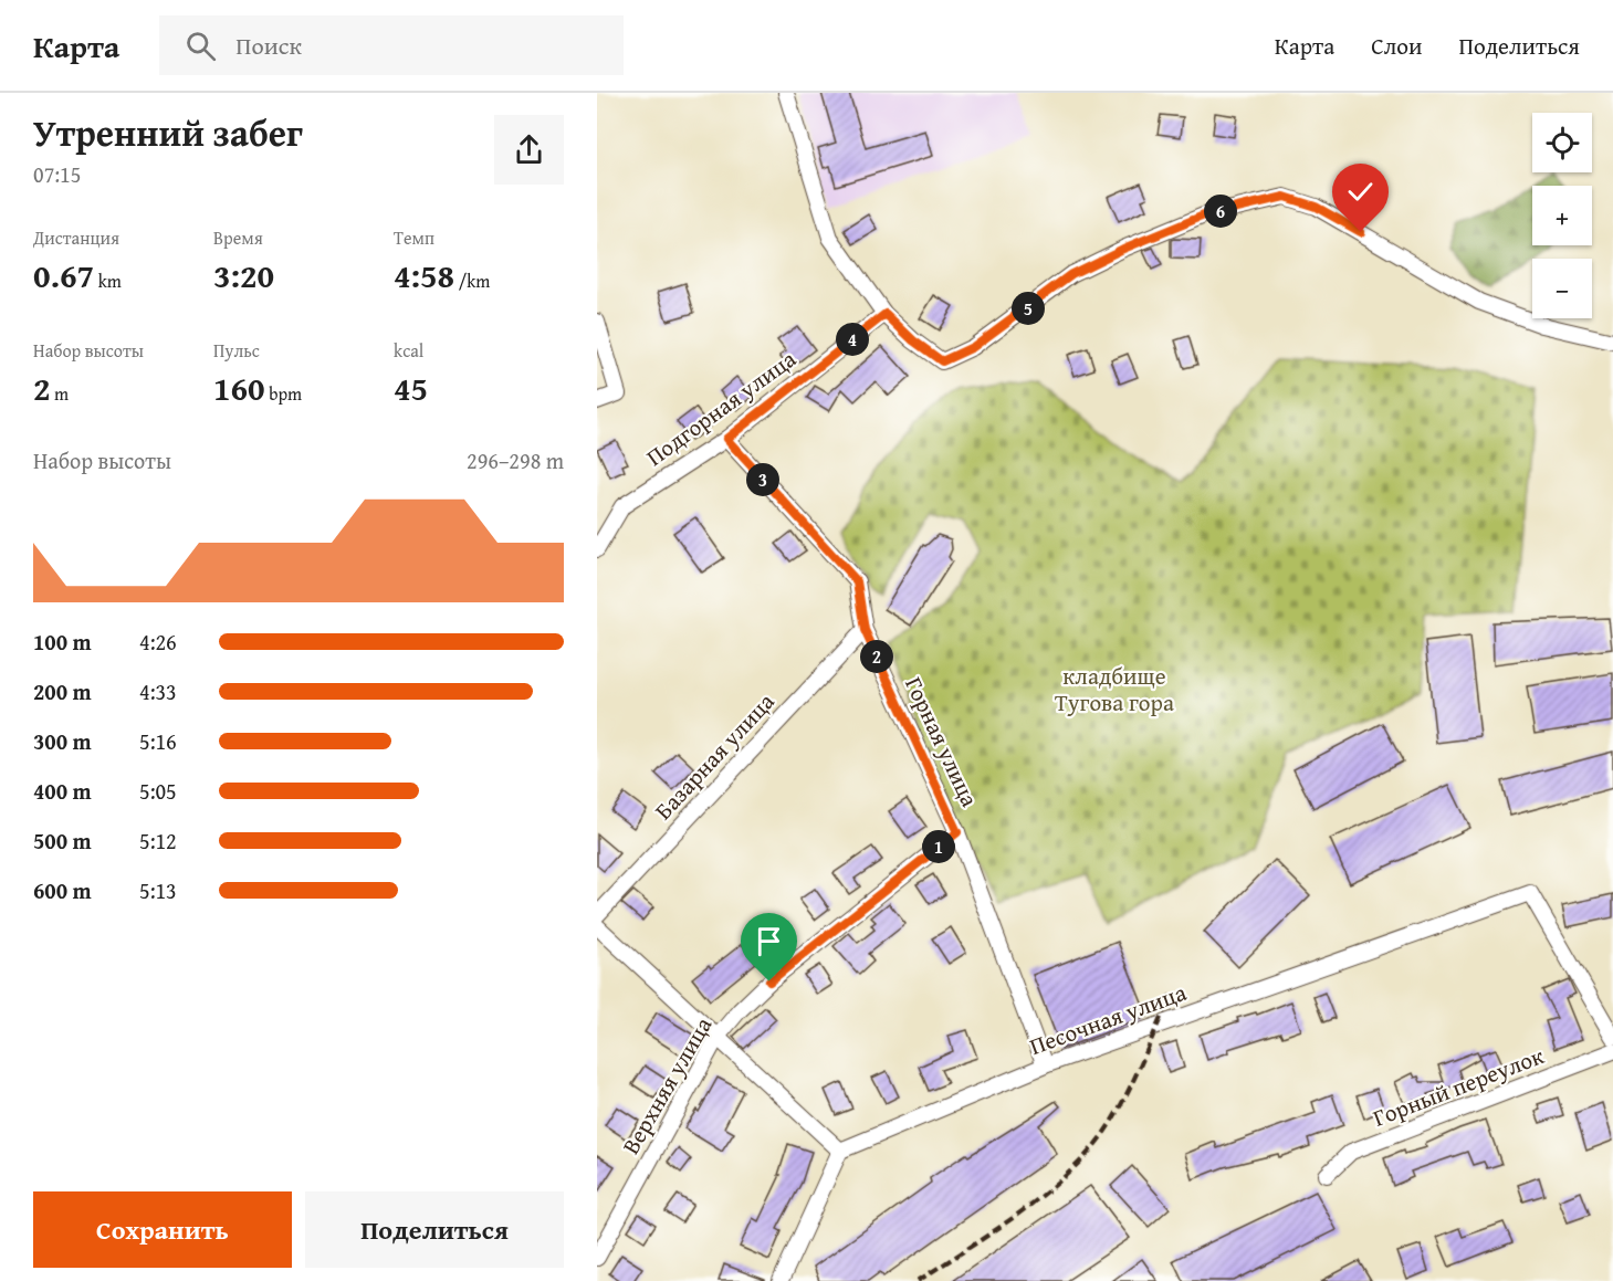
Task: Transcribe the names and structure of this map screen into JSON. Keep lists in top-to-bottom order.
{
  "streets": {
    "street": [
      "Подгорная улица",
      "Горная улица",
      "Базарная улица",
      "Песочная улица",
      "Верхняя улица",
      "Горный переулок"
    ]
  },
  "crossings": [
    ["Подгорная улица", "Горная улица"],
    ["Горная улица", "Базарная улица"],
    ["Горная улица", "Песочная улица"],
    ["Горная улица", "Верхняя улица"]
  ],
  "parks": ["кладбище Тугова гора"],
  "page": {
    "header": "Карта",
    "search": "Поиск",
    "nav": ["Карта", "Слои", "Поделиться"],
    "heading": ["Утренний забег", "07:15"],
    "map_buttons": ["+", "−"],
    "pins": [
      "6",
      "5",
      "4",
      "3",
      "2",
      "1"
    ],
    "stats": [
      ["Дистанция", "0.67 km"],
      ["Время", "3:20"],
      ["Темп", "4:58 /km"],
      ["Набор высоты", "2 m"],
      ["Пульс", "160 bpm"],
      ["kcal", "45"]
    ],
    "chart": ["Набор высоты", "296–298 m"],
    "list": [
      {
        "name": "100 m",
        "note": "4:26"
      },
      {
        "name": "200 m",
        "note": "4:33"
      },
      {
        "name": "300 m",
        "note": "5:16"
      },
      {
        "name": "400 m",
        "note": "5:05"
      },
      {
        "name": "500 m",
        "note": "5:12"
      },
      {
        "name": "600 m",
        "note": "5:13"
      }
    ],
    "buttons": ["Сохранить", "Поделиться"]
  }
}
